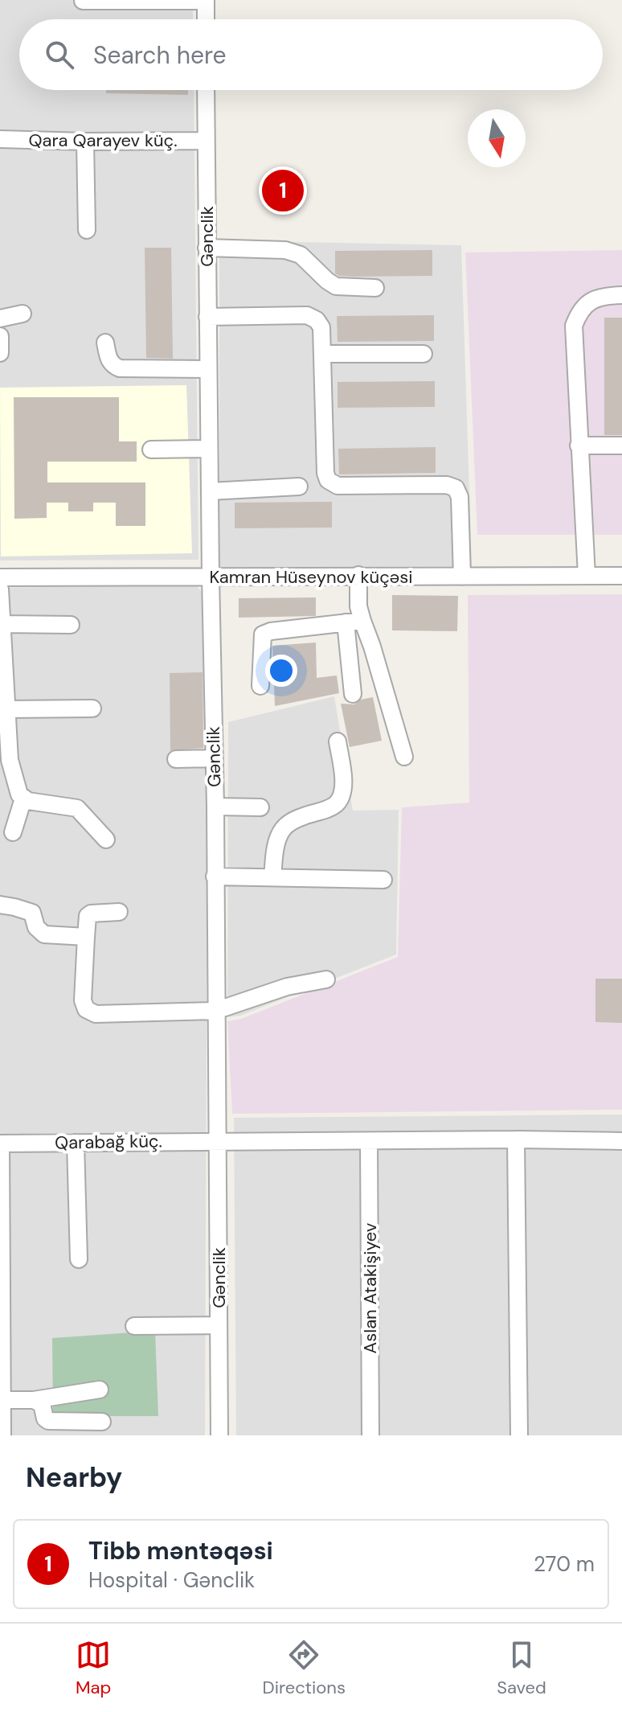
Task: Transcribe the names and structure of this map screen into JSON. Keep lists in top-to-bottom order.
{
  "streets": {
    "street": [
      "Qara Qarayev küç.",
      "Gənclik",
      "Kamran Hüseynov küçəsi",
      "Qarabağ küç.",
      "Aslan Atakişiyev"
    ]
  },
  "crossings": [
    ["Qara Qarayev küç.", "Gənclik"],
    ["Gənclik", "Kamran Hüseynov küçəsi"],
    ["Gənclik", "Qarabağ küç."],
    ["Qarabağ küç.", "Aslan Atakişiyev"]
  ],
  "north": "bottom",
  "page": {
    "search": "Search here",
    "pins": "1",
    "heading": "Nearby",
    "list": [
      {
        "mark": "1",
        "name": "Tibb məntəqəsi",
        "note": "Hospital · Gənclik",
        "value": "270 m"
      }
    ],
    "nav": ["Map", "Directions", "Saved"]
  }
}
